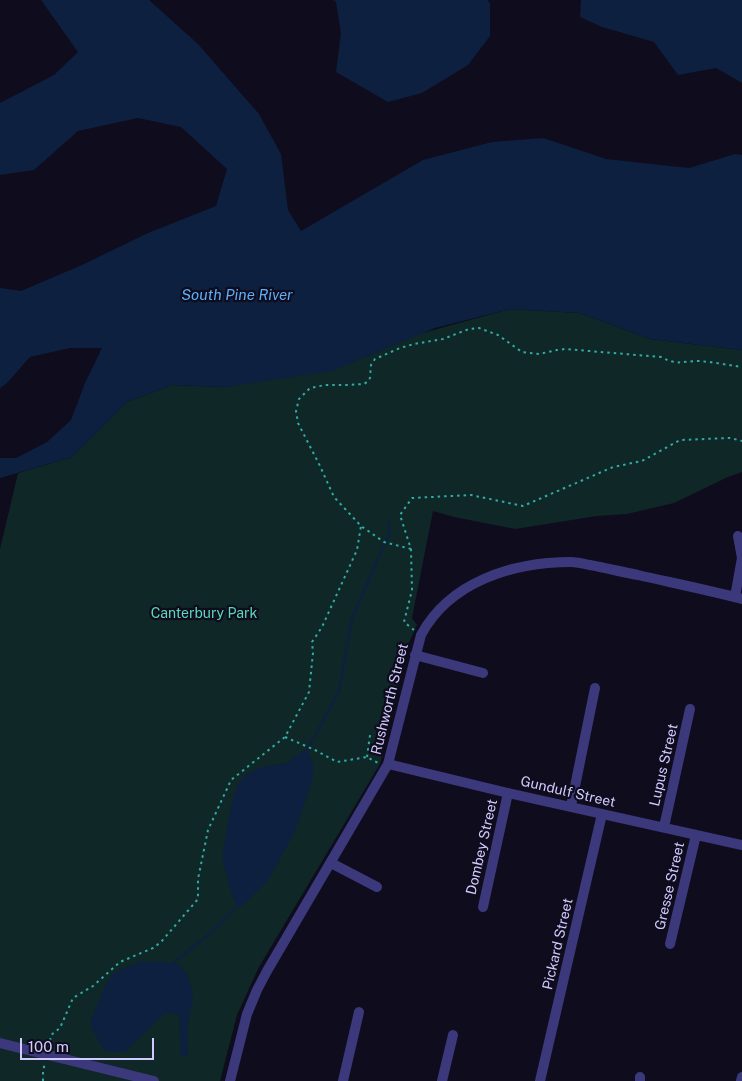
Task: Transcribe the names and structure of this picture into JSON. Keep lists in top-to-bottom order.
{
  "streets": {
    "street": [
      "Rushworth Street",
      "Lupus Street",
      "Gundulf Street",
      "Dombey Street",
      "Gresse Street",
      "Pickard Street"
    ]
  },
  "crossings": [
    ["Rushworth Street", "Gundulf Street"],
    ["Lupus Street", "Gundulf Street"],
    ["Gundulf Street", "Dombey Street"],
    ["Gundulf Street", "Gresse Street"],
    ["Gundulf Street", "Pickard Street"]
  ],
  "water": ["South Pine River"],
  "parks": ["Canterbury Park"],
  "scale_bar": "100 m"
}
